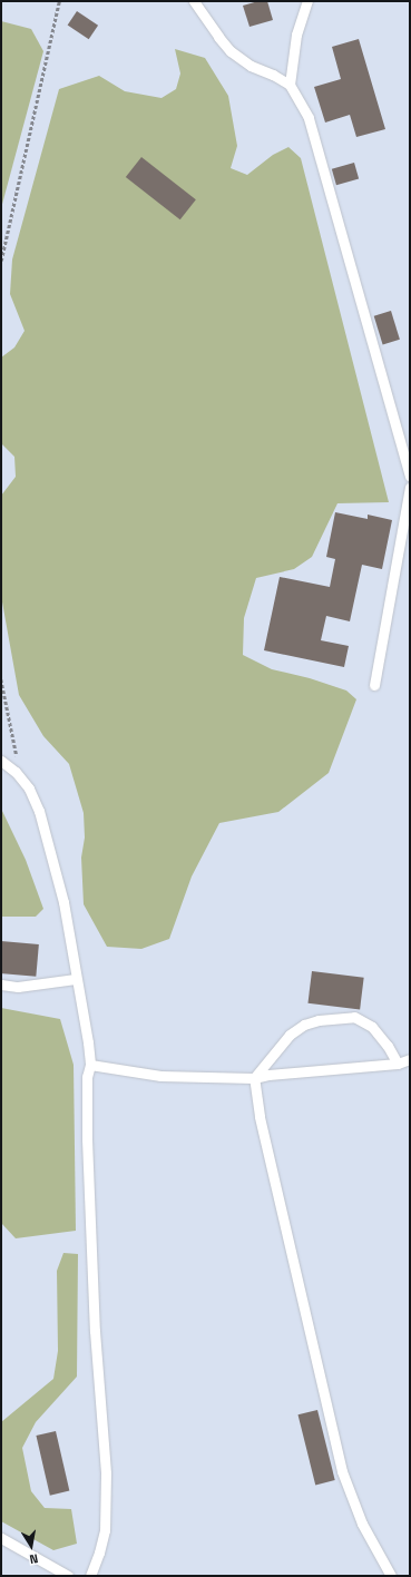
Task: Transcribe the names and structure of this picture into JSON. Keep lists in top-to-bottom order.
{
  "north": "bottom"
}
